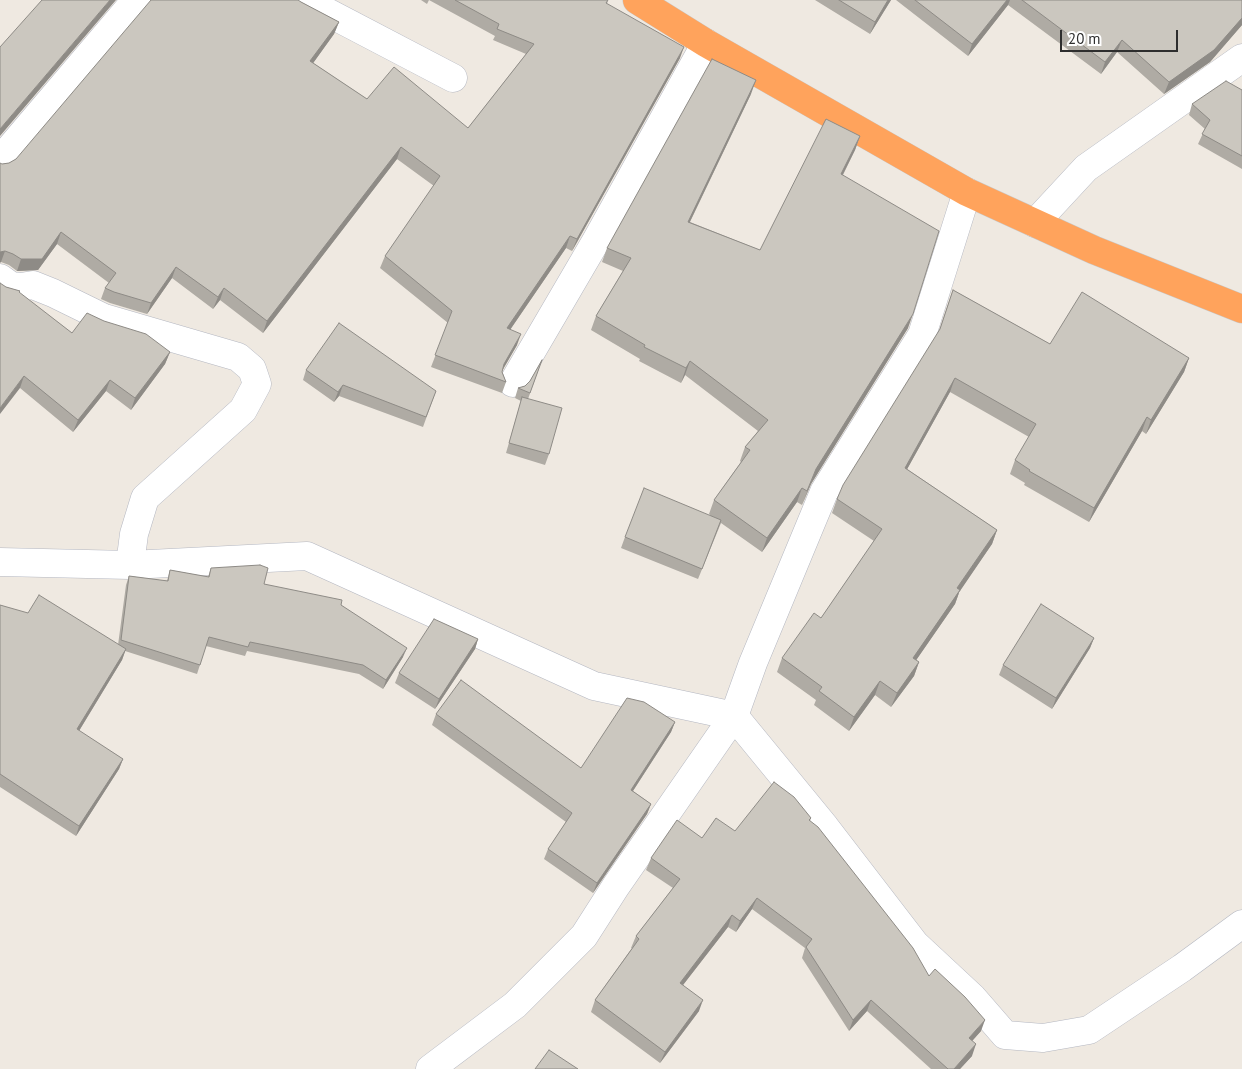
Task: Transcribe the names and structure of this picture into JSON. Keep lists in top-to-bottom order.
{
  "scale_bar": "20 m"
}
